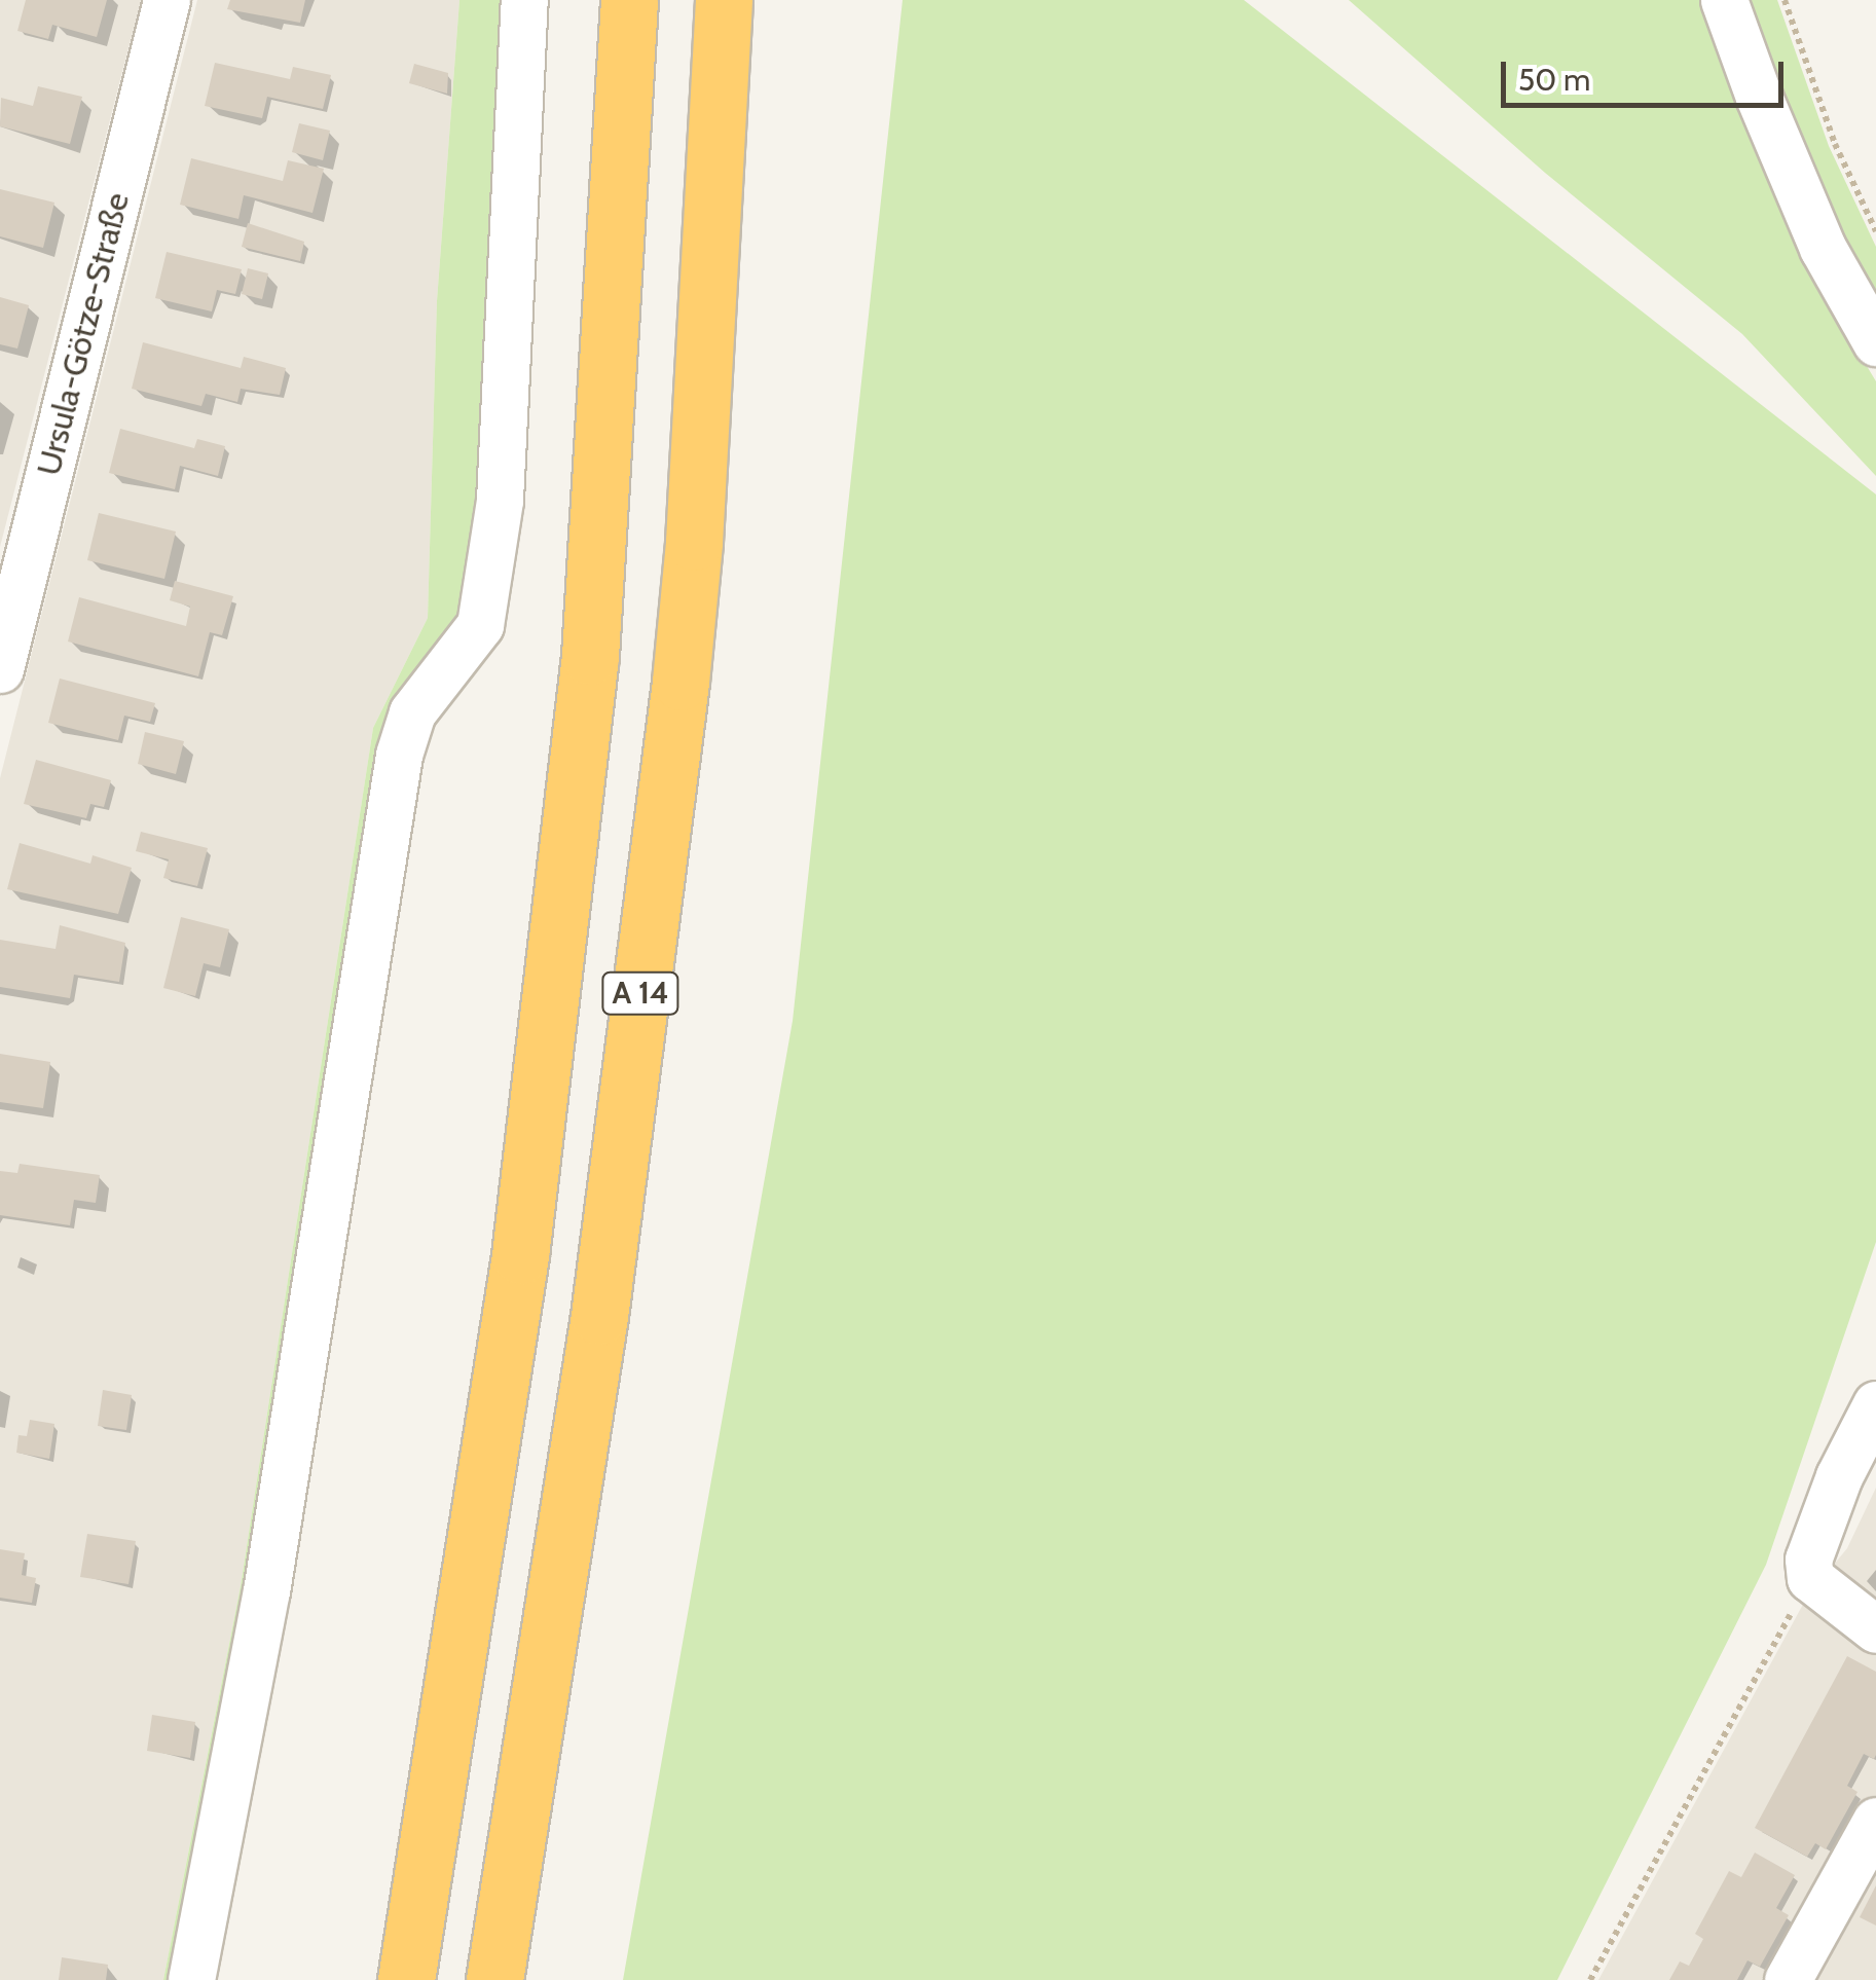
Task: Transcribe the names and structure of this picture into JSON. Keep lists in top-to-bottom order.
{
  "streets": {
    "highway": ["A 14"],
    "street": ["Ursula-Götze-Straße"]
  },
  "scale_bar": "50 m"
}
